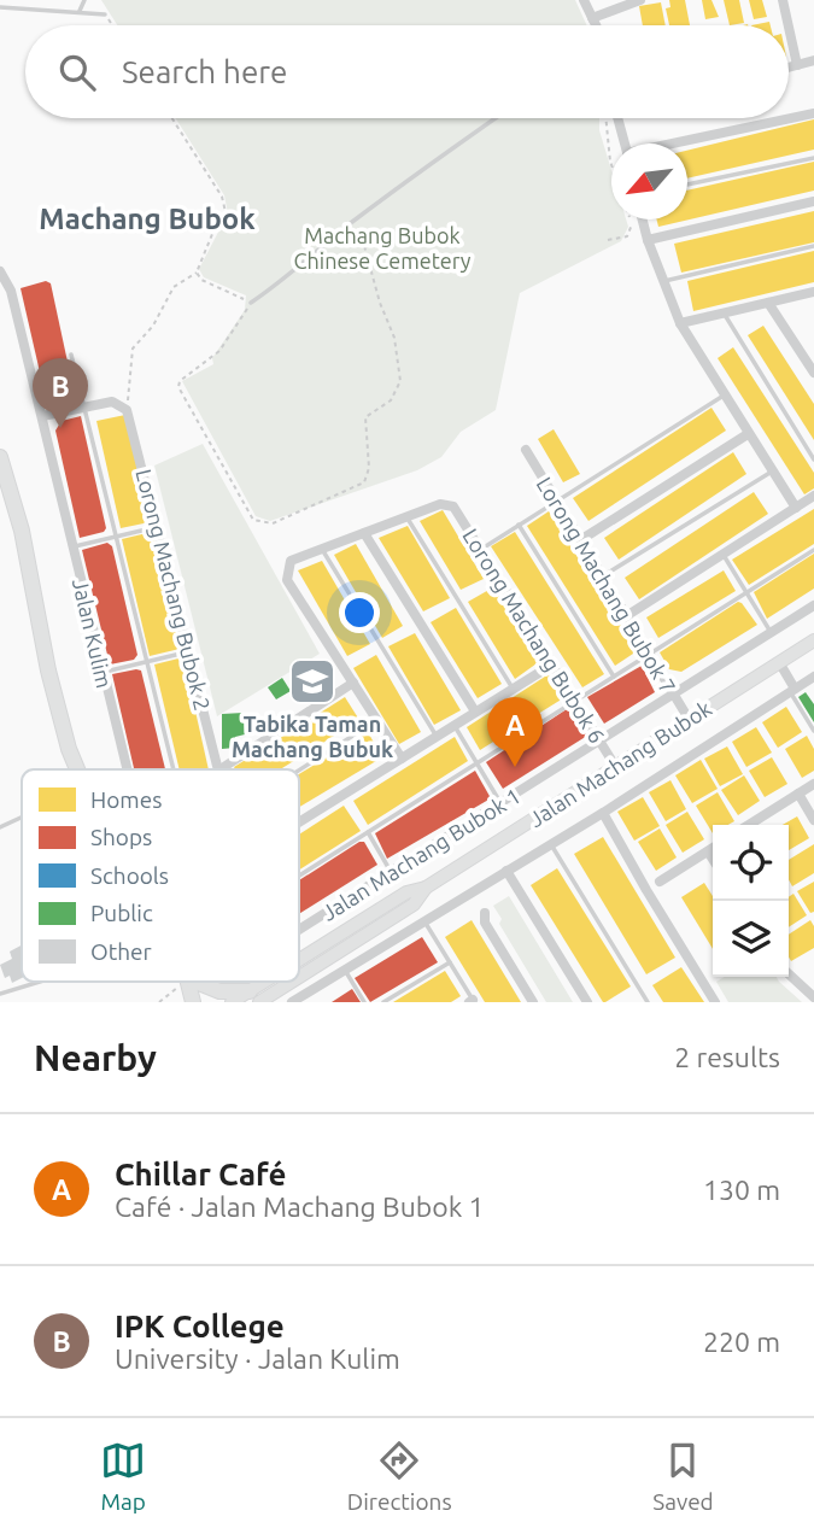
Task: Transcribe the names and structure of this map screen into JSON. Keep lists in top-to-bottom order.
{
  "streets": {
    "main road": ["Jalan Machang Bubok"],
    "street": [
      "Lorong Machang Bubok 7",
      "Lorong Machang Bubok 2",
      "Jalan Kulim",
      "Lorong Machang Bubok 6",
      "Jalan Machang Bubok 1"
    ]
  },
  "crossings": [
    ["Lorong Machang Bubok 7", "Jalan Machang Bubok"],
    ["Lorong Machang Bubok 7", "Jalan Machang Bubok 1"],
    ["Lorong Machang Bubok 6", "Jalan Machang Bubok"],
    ["Lorong Machang Bubok 6", "Jalan Machang Bubok 1"]
  ],
  "districts": ["Machang Bubok"],
  "parks": ["Machang Bubok Chinese Cemetery"],
  "places": {
    "school or university": ["Tabika Taman Machang Bubuk"]
  },
  "legend": [
    "Homes",
    "Shops",
    "Schools",
    "Public",
    "Other"
  ],
  "north": "bottom left",
  "page": {
    "search": "Search here",
    "pins": ["B", "A"],
    "heading": ["Nearby", "2 results"],
    "list": [
      {
        "mark": "A",
        "name": "Chillar Café",
        "note": "Café · Jalan Machang Bubok 1",
        "value": "130 m"
      },
      {
        "mark": "B",
        "name": "IPK College",
        "note": "University · Jalan Kulim",
        "value": "220 m"
      }
    ],
    "nav": ["Map", "Directions", "Saved"]
  }
}
